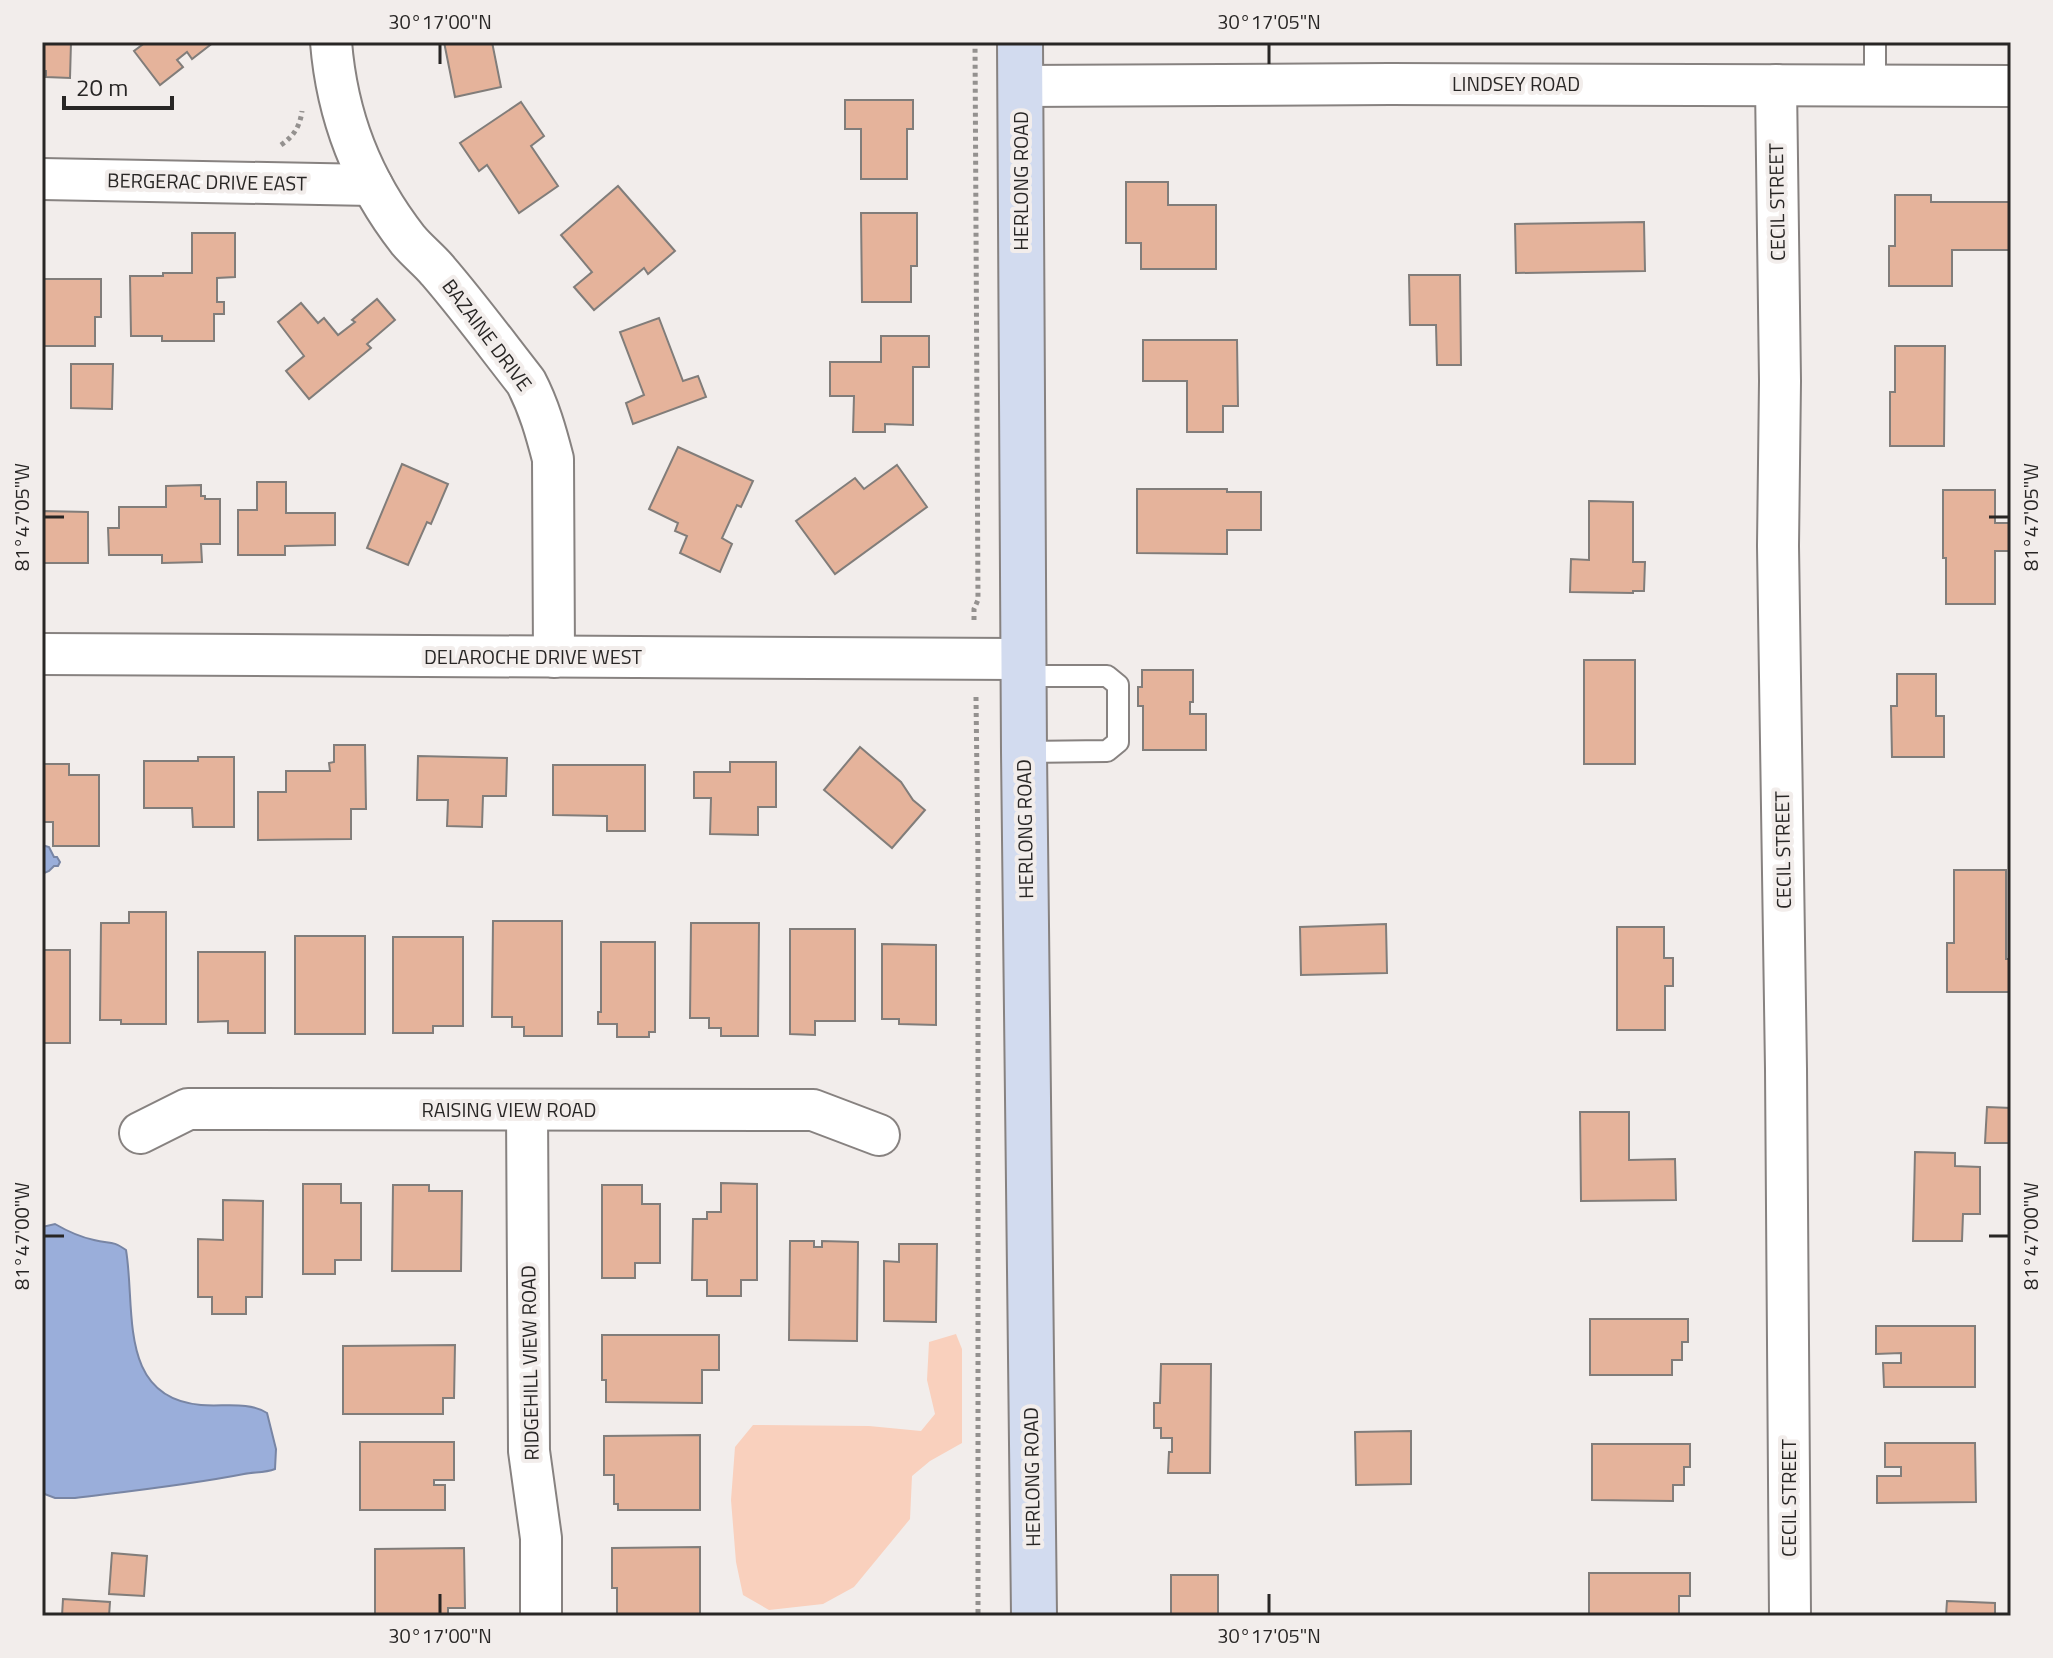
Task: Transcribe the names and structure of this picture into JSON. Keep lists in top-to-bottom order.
{
  "streets": {
    "street": [
      "LINDSEY ROAD",
      "HERLONG ROAD",
      "BERGERAC DRIVE EAST",
      "CECIL STREET",
      "BAZAINE DRIVE",
      "DELAROCHE DRIVE WEST",
      "RAISING VIEW ROAD",
      "RIDGEHILL VIEW ROAD"
    ]
  },
  "crossings": [
    ["LINDSEY ROAD", "HERLONG ROAD"],
    ["LINDSEY ROAD", "CECIL STREET"],
    ["HERLONG ROAD", "DELAROCHE DRIVE WEST"],
    ["BERGERAC DRIVE EAST", "BAZAINE DRIVE"],
    ["BAZAINE DRIVE", "DELAROCHE DRIVE WEST"],
    ["RAISING VIEW ROAD", "RIDGEHILL VIEW ROAD"]
  ],
  "scale_bar": "20 m",
  "coordinates": [
    "30°17'00\"N",
    "30°17'05\"N",
    "81°47'05\"W",
    "81°47'00\"W"
  ]
}
